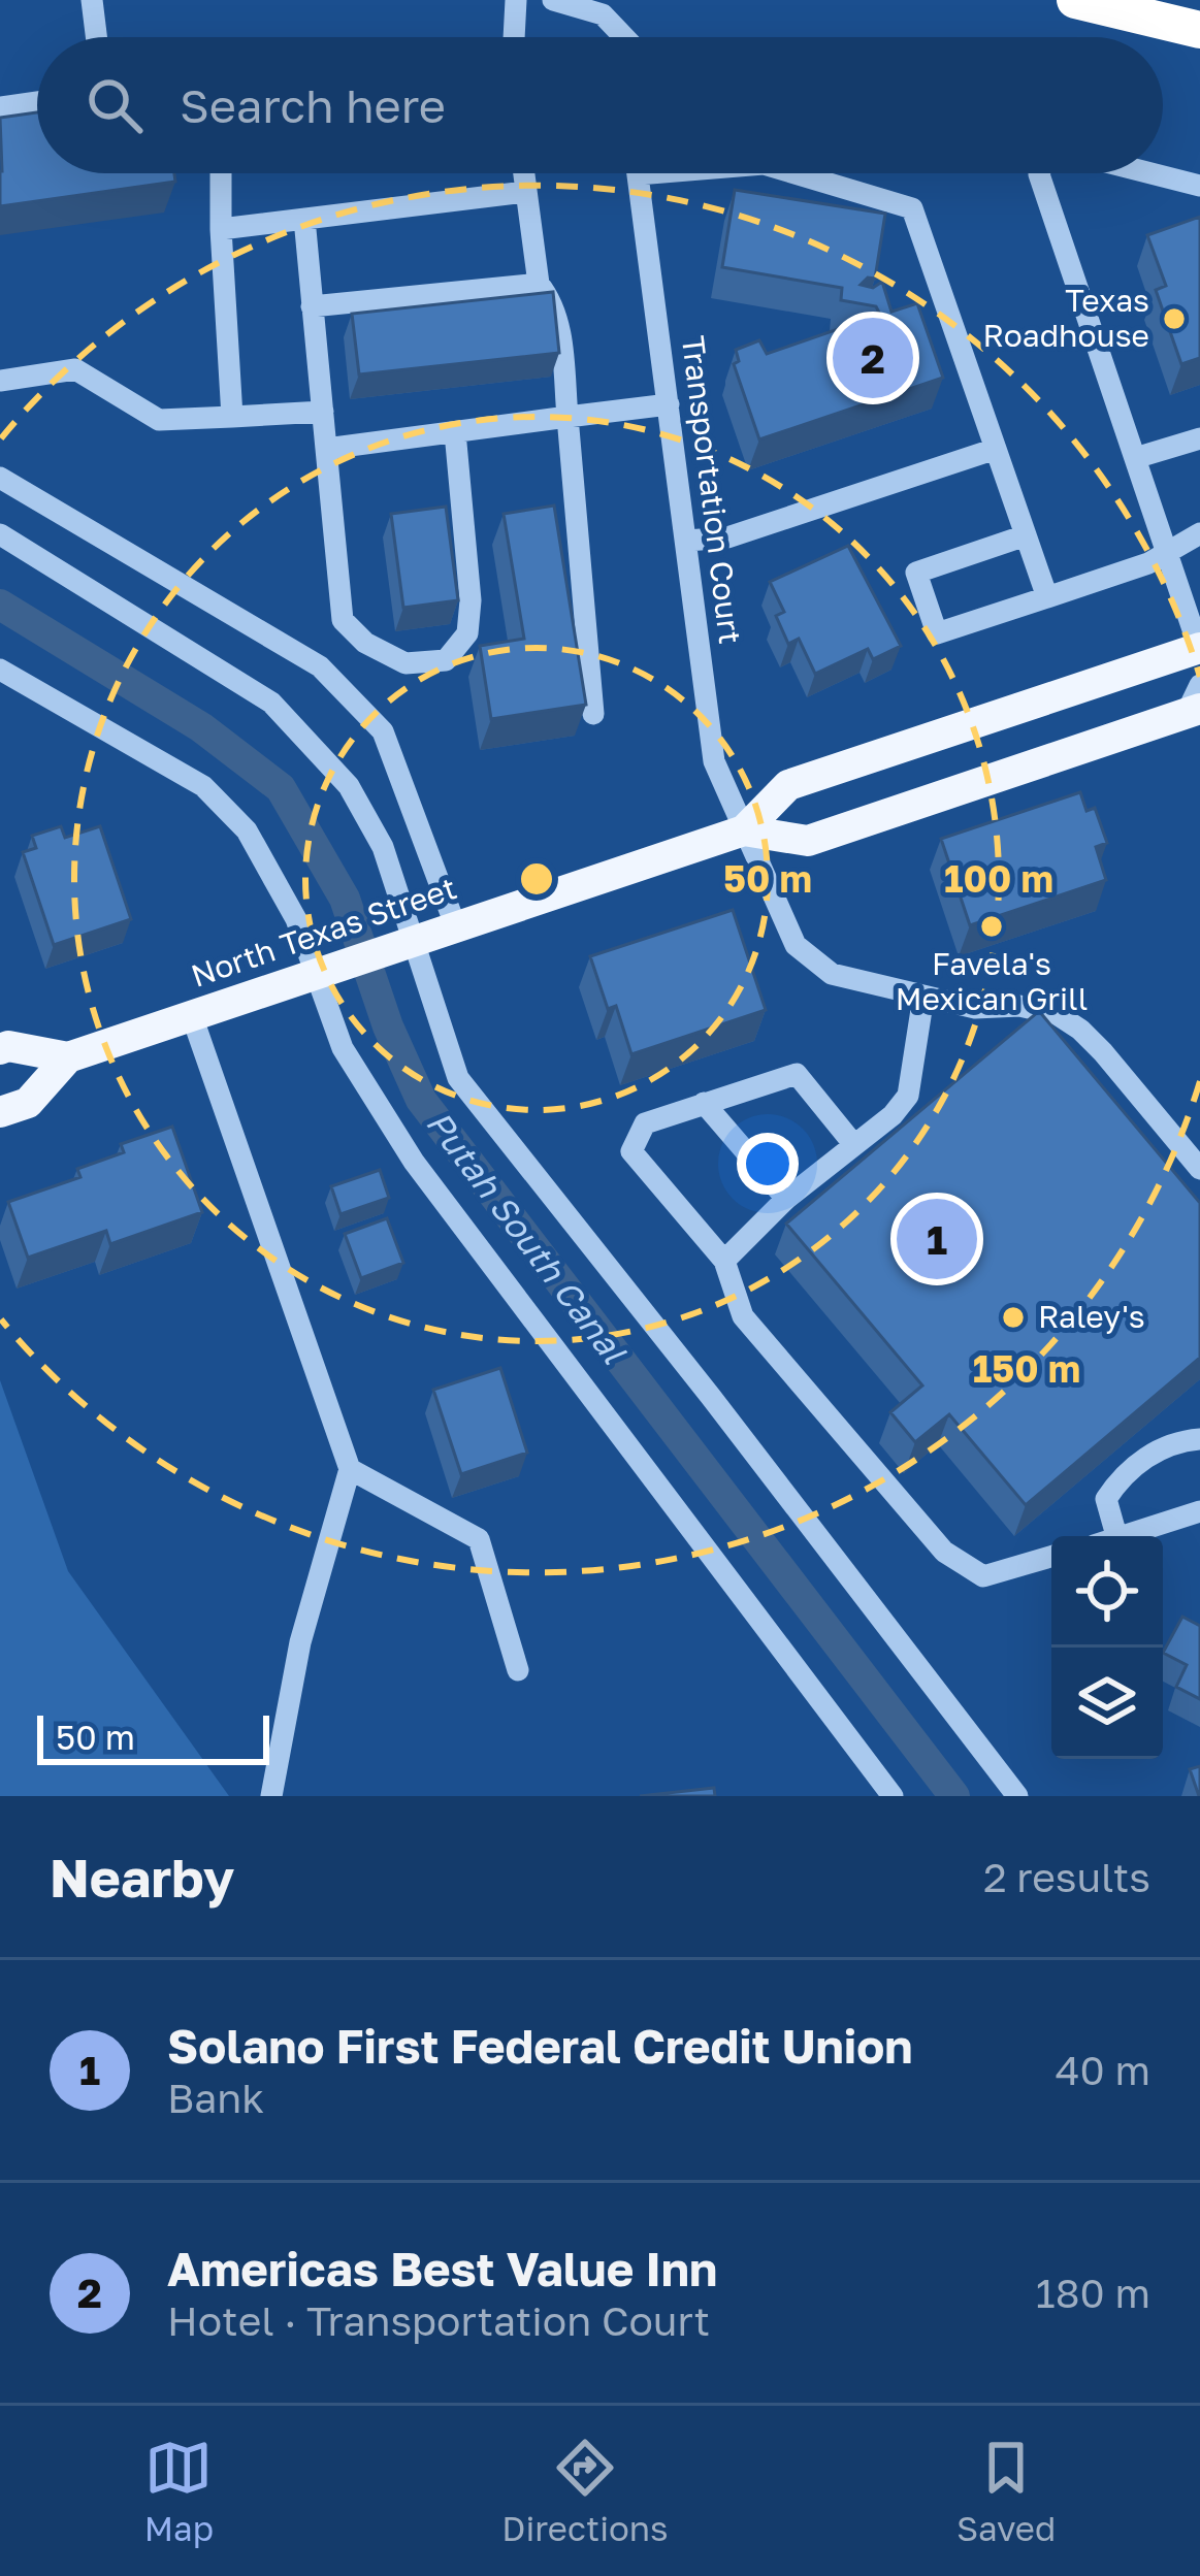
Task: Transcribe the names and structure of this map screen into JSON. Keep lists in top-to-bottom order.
{
  "streets": {
    "main road": ["North Texas Street"],
    "street": ["Transportation Court"]
  },
  "crossings": [
    ["Transportation Court", "North Texas Street"]
  ],
  "water": ["Putah South Canal"],
  "places": ["Texas Roadhouse", "Favela's Mexican Grill", "Raley's"],
  "scale_bar": "50 m",
  "page": {
    "search": "Search here",
    "pins": ["2", "1"],
    "scale": "50 m",
    "heading": ["Nearby", "2 results"],
    "list": [
      {
        "mark": "1",
        "name": "Solano First Federal Credit Union",
        "note": "Bank",
        "value": "40 m"
      },
      {
        "mark": "2",
        "name": "Americas Best Value Inn",
        "note": "Hotel · Transportation Court",
        "value": "180 m"
      }
    ],
    "nav": ["Map", "Directions", "Saved"]
  },
  "rings": ["50 m", "100 m", "150 m"]
}
